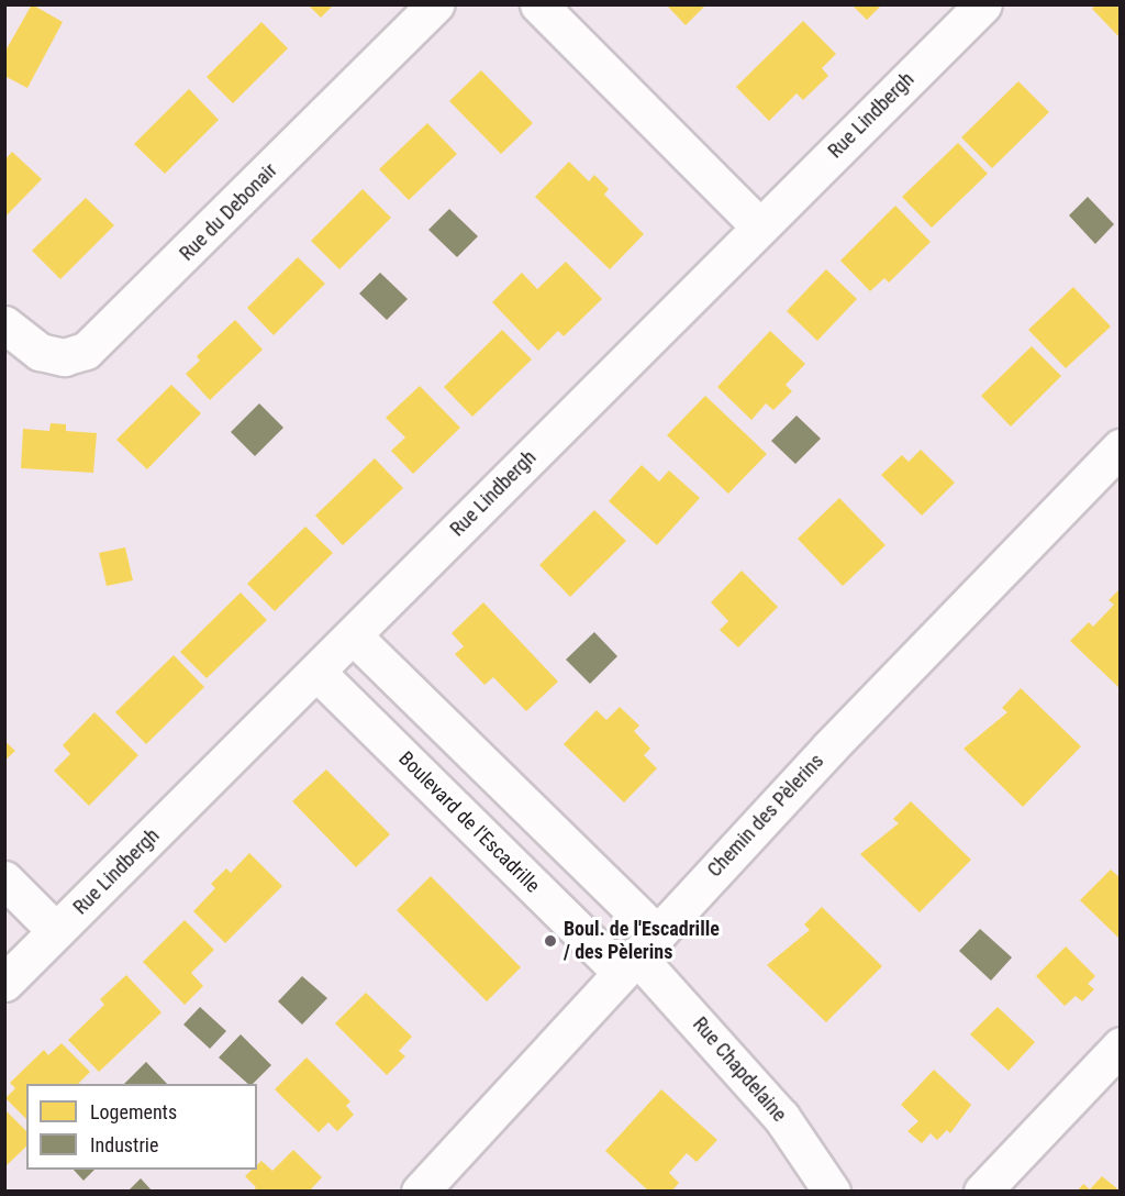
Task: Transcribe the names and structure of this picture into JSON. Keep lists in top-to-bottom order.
{
  "streets": {
    "street": [
      "Rue Lindbergh",
      "Rue du Debonair",
      "Chemin des Pèlerins",
      "Boulevard de l'Escadrille",
      "Rue Chapdelaine"
    ]
  },
  "crossings": [
    ["Rue Lindbergh", "Boulevard de l'Escadrille"],
    ["Chemin des Pèlerins", "Boulevard de l'Escadrille"],
    ["Chemin des Pèlerins", "Rue Chapdelaine"],
    ["Boulevard de l'Escadrille", "Rue Chapdelaine"]
  ],
  "places": ["Boul. de l'Escadrille / des Pèlerins"],
  "legend": ["Logements", "Industrie"]
}
